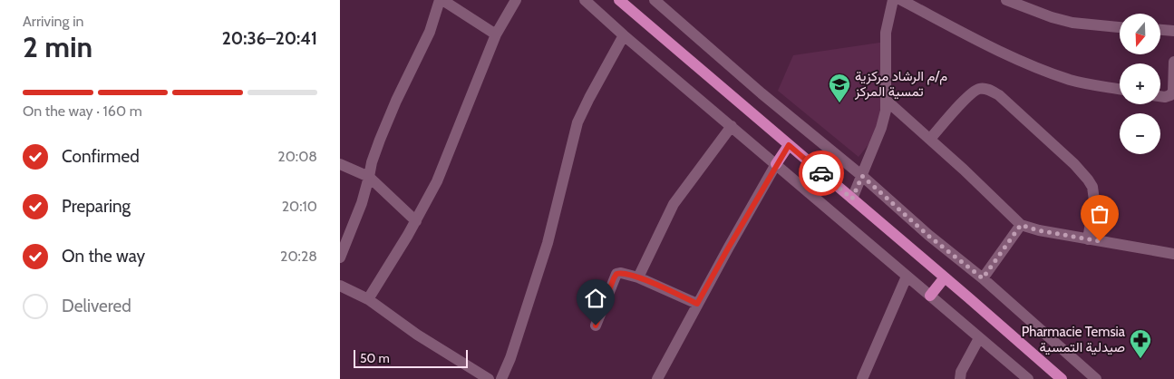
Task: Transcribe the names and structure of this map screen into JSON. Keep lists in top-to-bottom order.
{
  "places": {
    "school or university": ["م/م الرشاد مركزية تمسية المركز"],
    "pharmacy": ["Pharmacie Temsia صيدلية التمسية"]
  },
  "scale_bar": "50 m",
  "north": "bottom",
  "page": {
    "heading": ["2 min", "Arriving in", "20:36–20:41"],
    "map_buttons": ["+", "−"],
    "bar": "On the way · 160 m",
    "list": [
      ["Confirmed", "20:08"],
      ["Preparing", "20:10"],
      ["On the way", "20:28"],
      "Delivered"
    ],
    "scale": "50 m"
  }
}
